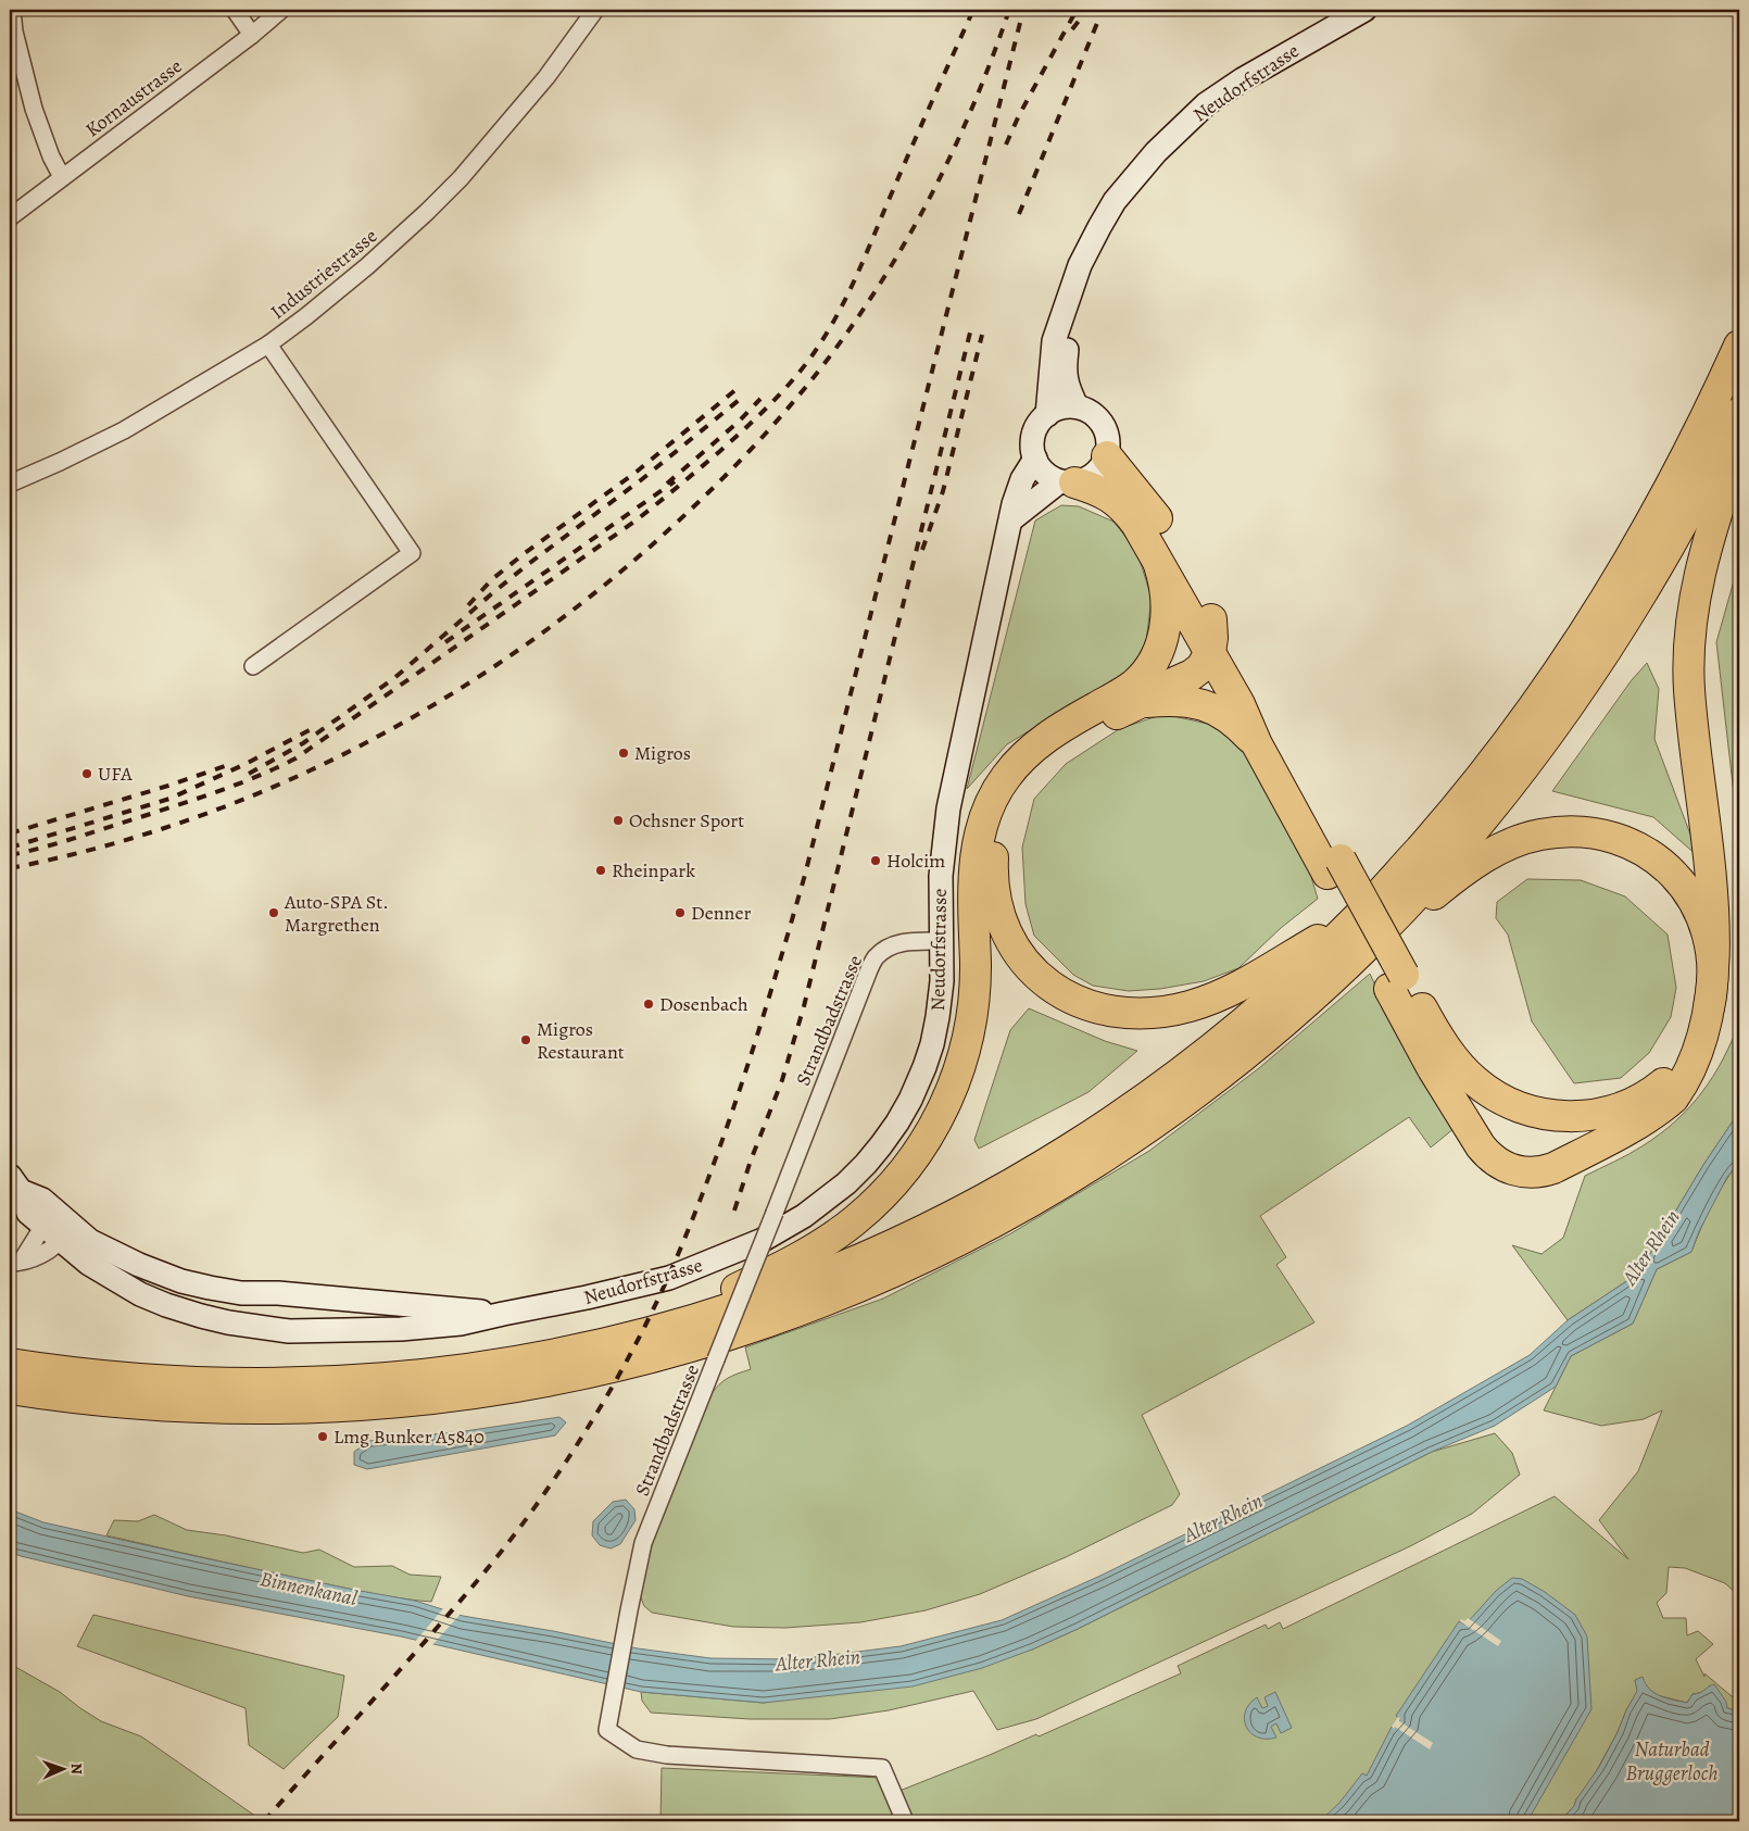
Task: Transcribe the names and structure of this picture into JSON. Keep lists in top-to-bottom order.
{
  "streets": {
    "main road": ["Neudorfstrasse"],
    "street": ["Kornaustrasse", "Industriestrasse", "Strandbadstrasse"]
  },
  "crossings": [
    ["Neudorfstrasse", "Strandbadstrasse"]
  ],
  "water": ["Alter Rhein", "Binnenkanal", "Naturbad Bruggerloch"],
  "places": [
    "Migros",
    "UFA",
    "Ochsner Sport",
    "Holcim",
    "Rheinpark",
    "Auto-SPA St. Margrethen",
    "Denner",
    "Dosenbach",
    "Migros Restaurant",
    "Lmg Bunker A5840"
  ],
  "north": "right"
}
